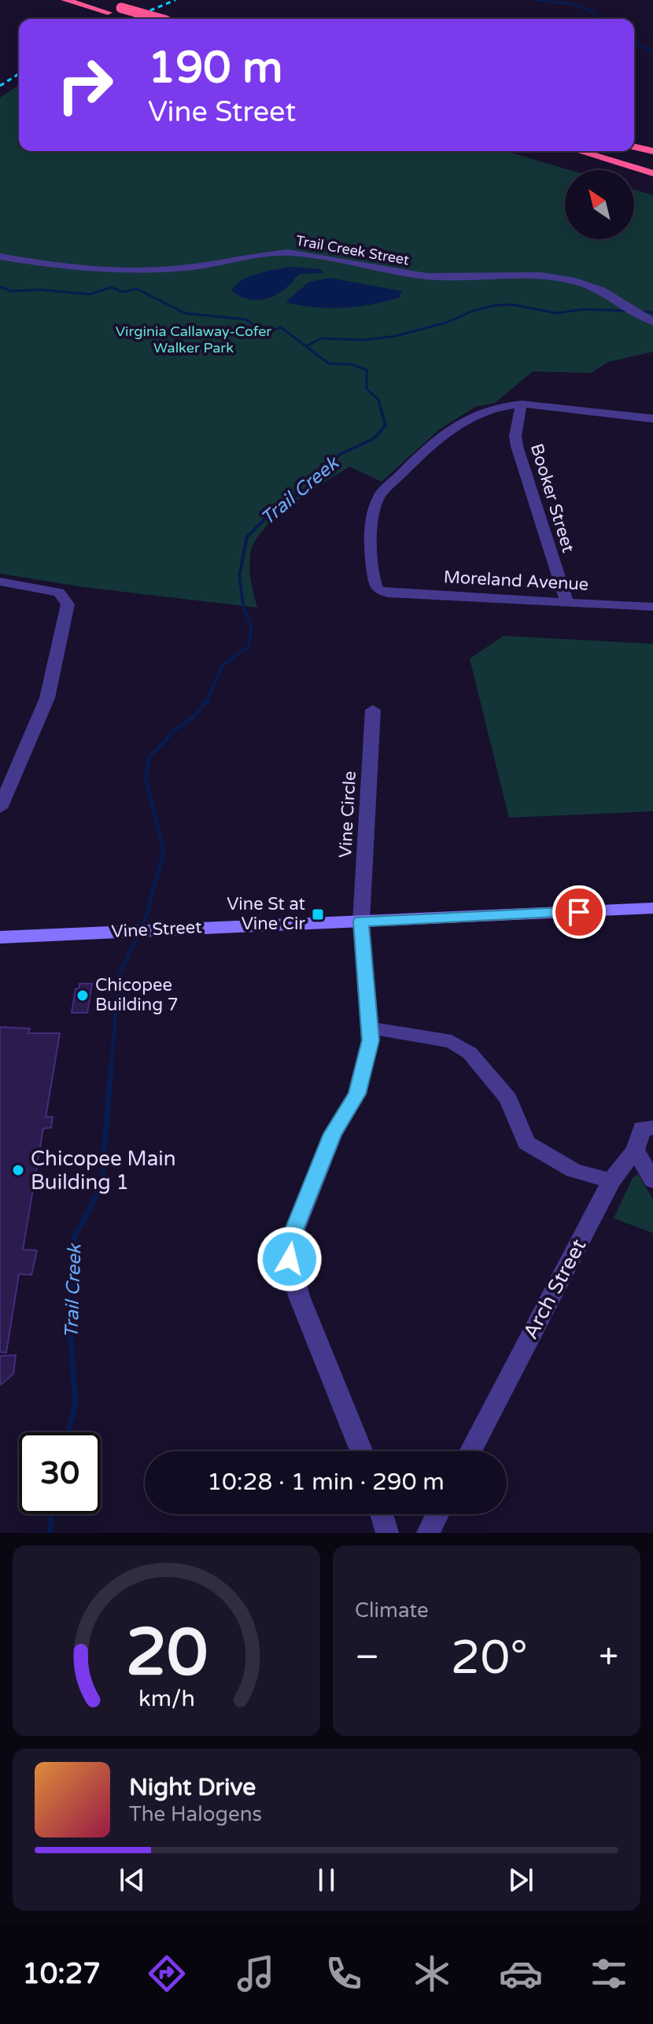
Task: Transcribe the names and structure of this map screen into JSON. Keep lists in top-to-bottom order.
{
  "streets": {
    "street": [
      "Trail Creek Street",
      "Booker Street",
      "Moreland Avenue",
      "Vine Circle",
      "Vine Street",
      "Arch Street"
    ]
  },
  "crossings": [
    ["Booker Street", "Moreland Avenue"],
    ["Vine Circle", "Vine Street"]
  ],
  "water": ["Trail Creek"],
  "parks": ["Virginia Callaway-Cofer Walker Park"],
  "places": {
    "transit": ["Vine St at Vine Cir"],
    "other": ["Chicopee Building 7", "Chicopee Main Building 1"]
  },
  "north": "top left",
  "page": {
    "turn": ["190 m", "Vine Street"],
    "limit": "30",
    "trip": "10:28 · 1 min · 290 m",
    "tile": "Climate",
    "heat": ["−", "20°", "+"],
    "song": ["Night Drive", "The Halogens"],
    "tabs": "10:27",
    "gauge": ["20", "km/h"]
  }
}
